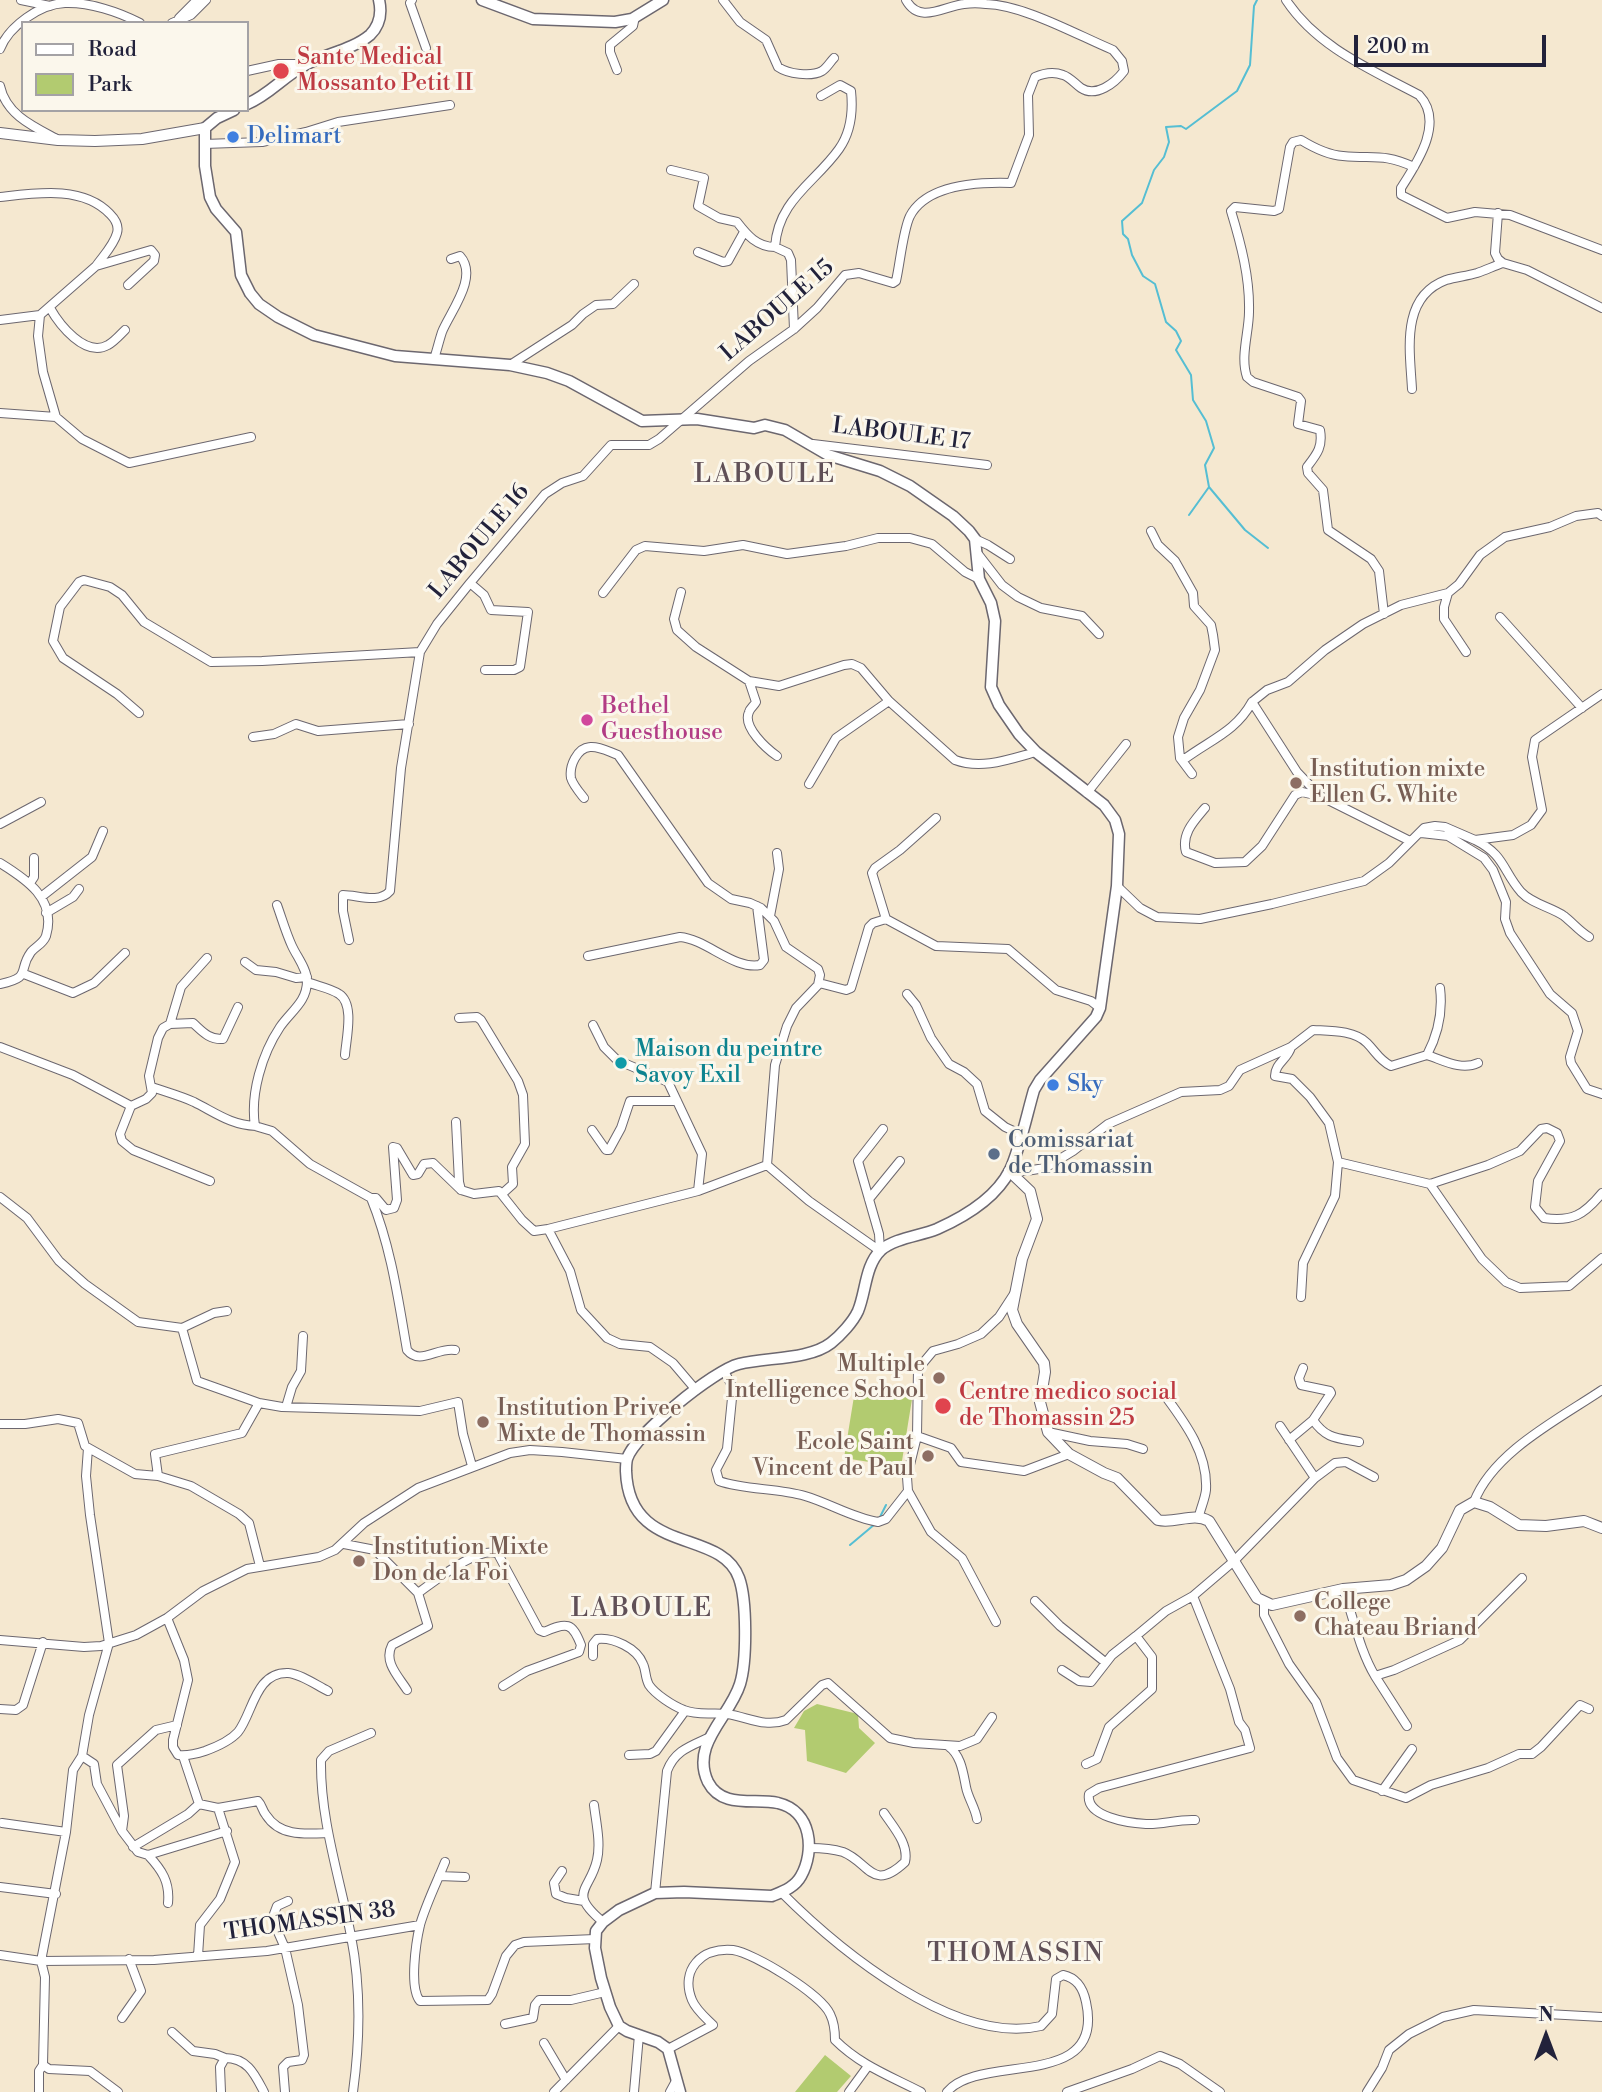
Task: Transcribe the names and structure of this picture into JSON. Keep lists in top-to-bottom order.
{
  "streets": {
    "street": [
      "LABOULE 15",
      "LABOULE 17",
      "LABOULE 16",
      "THOMASSIN 38"
    ]
  },
  "crossings": [
    ["LABOULE 15", "LABOULE 16"]
  ],
  "districts": ["LABOULE", "LABOULE", "THOMASSIN"],
  "places": [
    "Sante Medical Mossanto Petit II",
    "Delimart",
    "Bethel Guesthouse",
    "Institution mixte Ellen G. White",
    "Maison du peintre Savoy Exil",
    "Sky",
    "Comissariat de Thomassin",
    "Multiple Intelligence School",
    "Centre medico social de Thomassin 25",
    "Institution Privee Mixte de Thomassin",
    "Ecole Saint Vincent de Paul",
    "Institution Mixte Don de la Foi",
    "College Chateau Briand"
  ],
  "legend": ["Road", "Park"],
  "scale_bar": "200 m",
  "north": "top"
}
